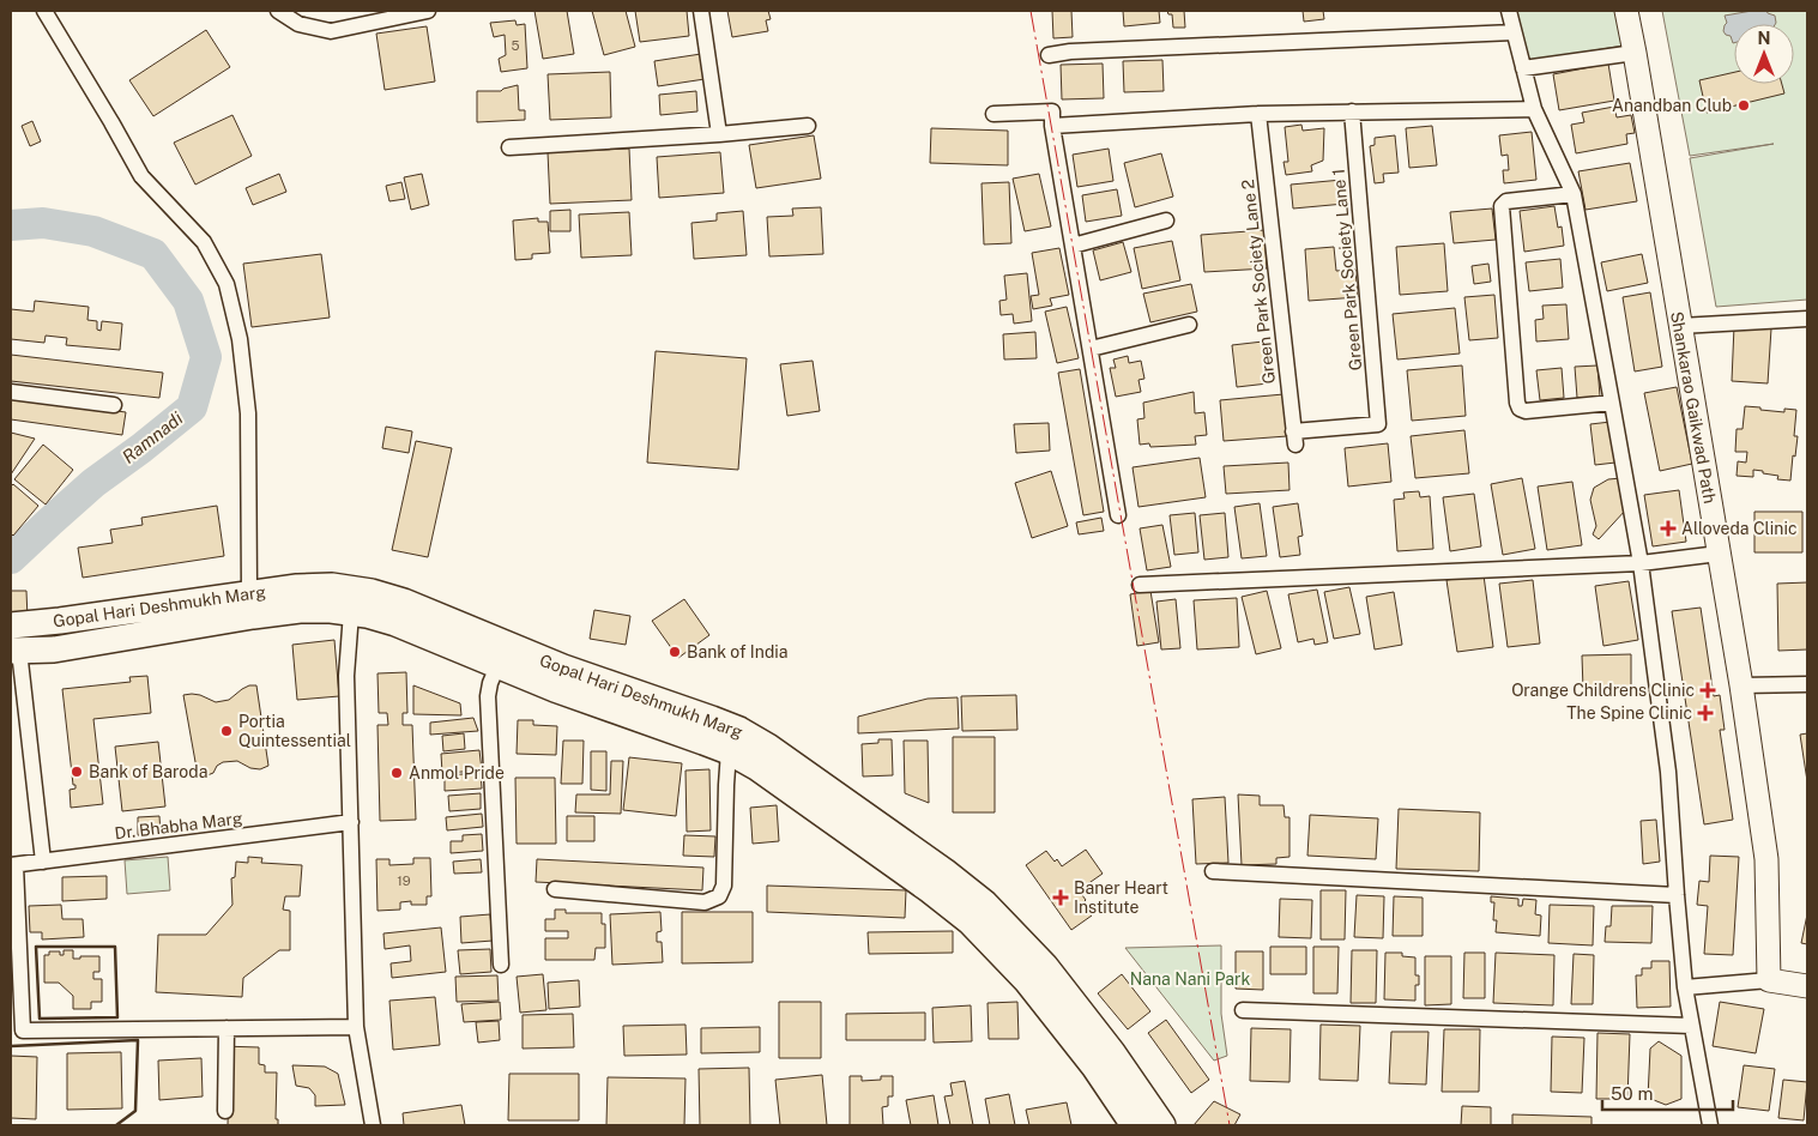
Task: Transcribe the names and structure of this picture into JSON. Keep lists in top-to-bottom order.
{
  "streets": {
    "main road": ["Gopal Hari Deshmukh Marg"],
    "street": [
      "Green Park Society Lane 1",
      "Green Park Society Lane 2",
      "Shankarao Gaikwad Path",
      "Dr. Bhabha Marg"
    ]
  },
  "crossings": [
    ["Green Park Society Lane 1", "Green Park Society Lane 2"]
  ],
  "water": ["Ramnadi"],
  "parks": ["Nana Nani Park"],
  "places": {
    "other": [
      "Anandban Club",
      "Bank of India",
      "Portia Quintessential",
      "Bank of Baroda",
      "Anmol Pride"
    ],
    "health": [
      "Alloveda Clinic",
      "Orange Childrens Clinic",
      "The Spine Clinic",
      "Baner Heart Institute"
    ]
  },
  "house_numbers": ["5", "19"],
  "scale_bar": "50 m",
  "north": "top"
}
